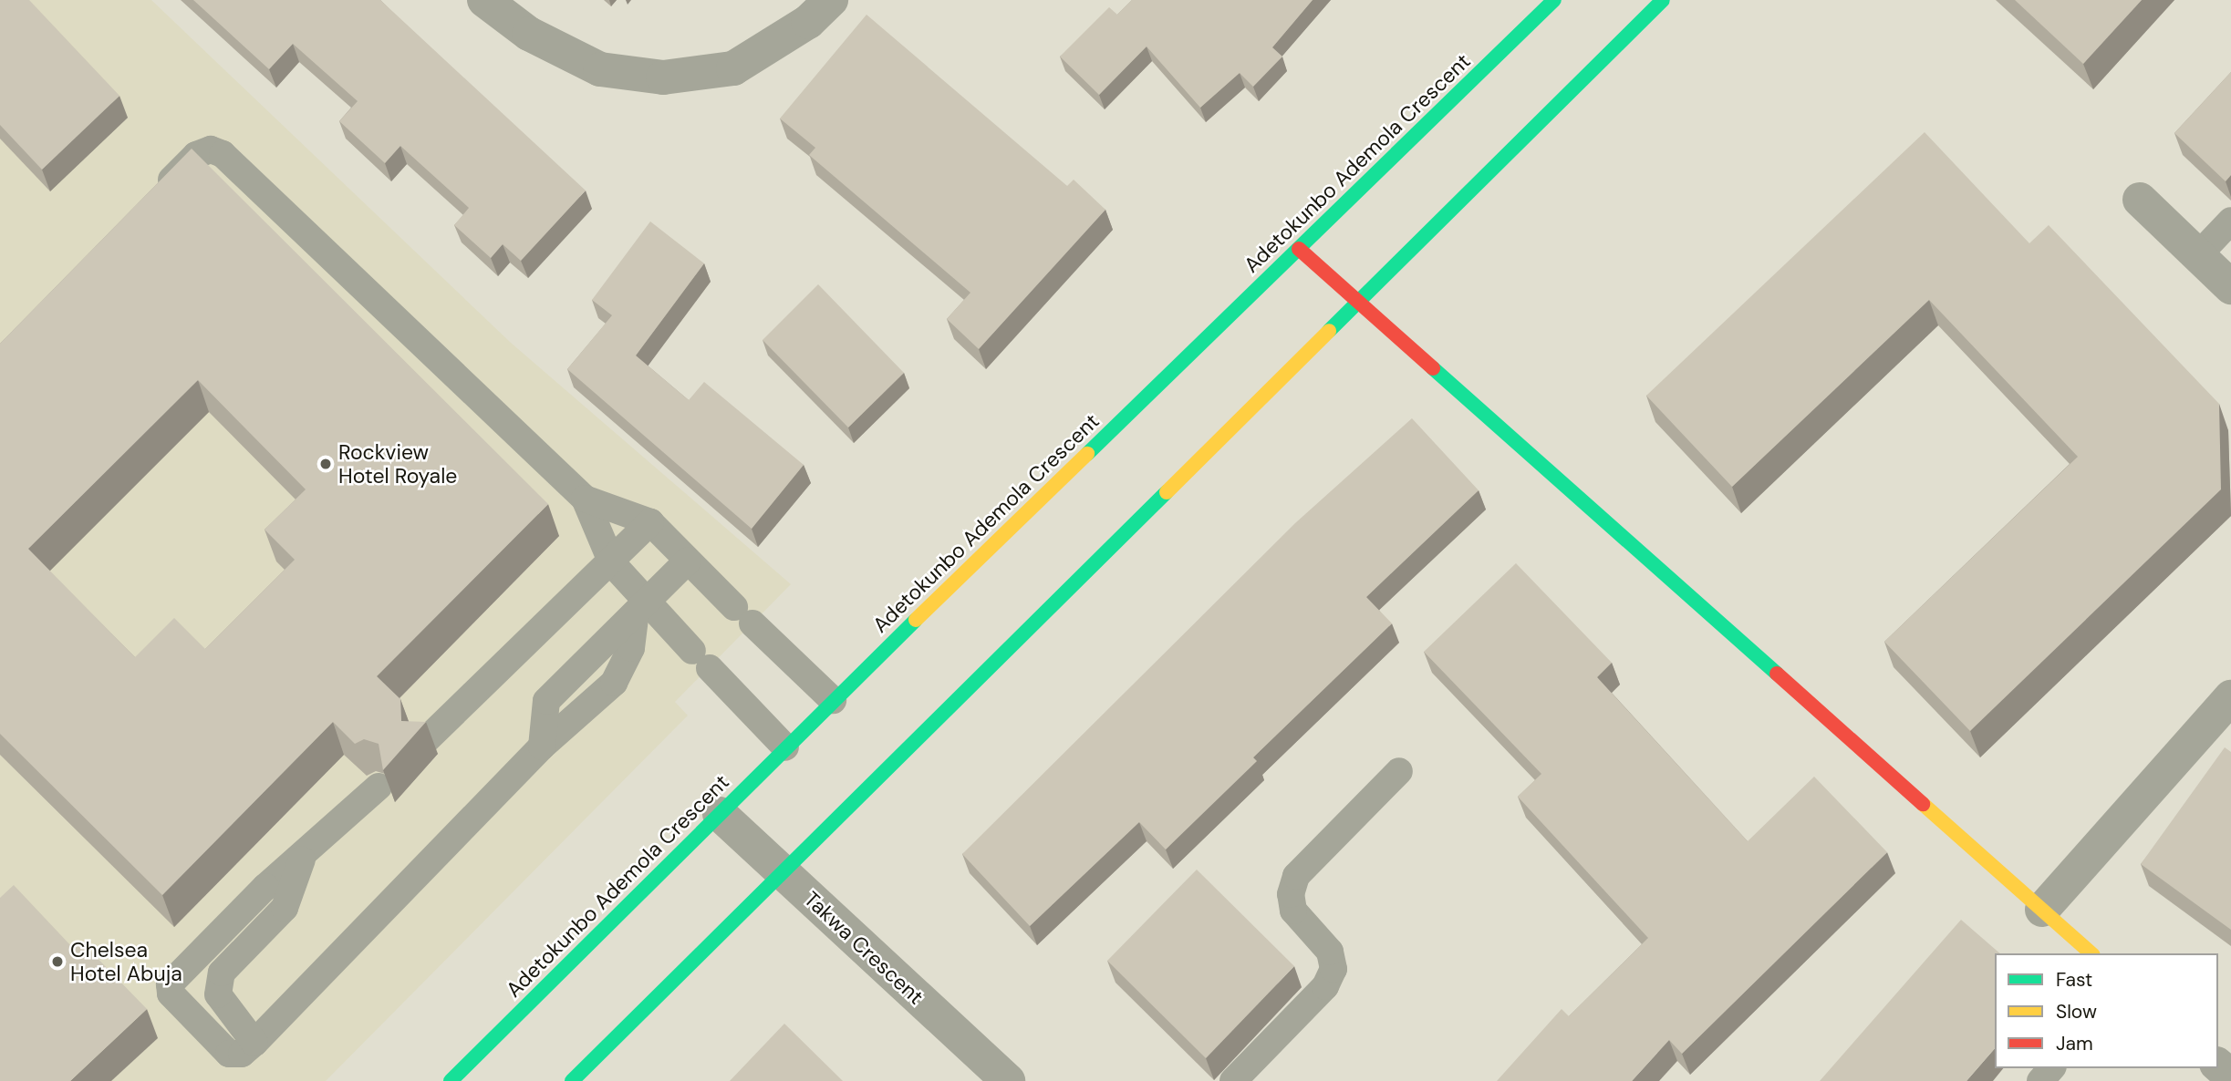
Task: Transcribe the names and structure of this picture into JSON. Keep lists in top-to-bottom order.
{
  "streets": {
    "main road": ["Adetokunbo Ademola Crescent"],
    "street": ["Takwa Crescent"]
  },
  "crossings": [
    ["Adetokunbo Ademola Crescent", "Takwa Crescent"]
  ],
  "places": ["Rockview Hotel Royale", "Chelsea Hotel Abuja"],
  "legend": ["Fast", "Slow", "Jam"]
}
